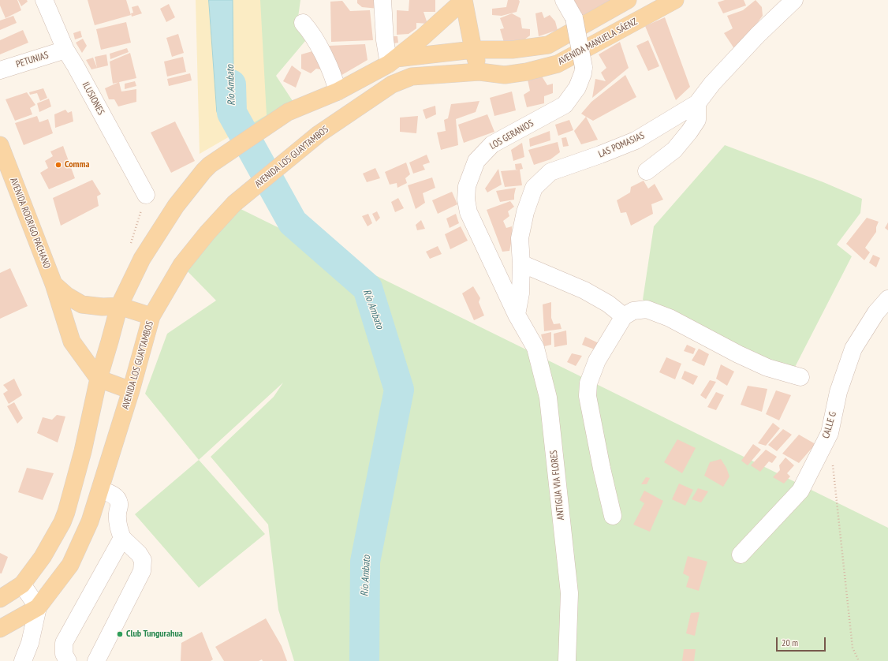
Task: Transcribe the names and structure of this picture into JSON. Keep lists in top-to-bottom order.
{
  "streets": {
    "main road": ["AVENIDA MANUELA SÁENZ", "AVENIDA LOS GUAYTAMBOS", "AVENIDA RODRIGO PACHANO"],
    "street": [
      "PETUNIAS",
      "ILUSIONES",
      "LOS GERANIOS",
      "LAS POMASIAS",
      "CALLE G",
      "ANTIGUA VIA FLORES"
    ]
  },
  "crossings": [
    ["AVENIDA MANUELA SÁENZ", "AVENIDA LOS GUAYTAMBOS"],
    ["PETUNIAS", "ILUSIONES"],
    ["LOS GERANIOS", "LAS POMASIAS"],
    ["LOS GERANIOS", "ANTIGUA VIA FLORES"],
    ["LAS POMASIAS", "ANTIGUA VIA FLORES"],
    ["AVENIDA LOS GUAYTAMBOS", "AVENIDA RODRIGO PACHANO"]
  ],
  "water": ["Río Ambato"],
  "places": ["Comma", "Club Tungurahua"],
  "scale_bar": "20 m"
}
